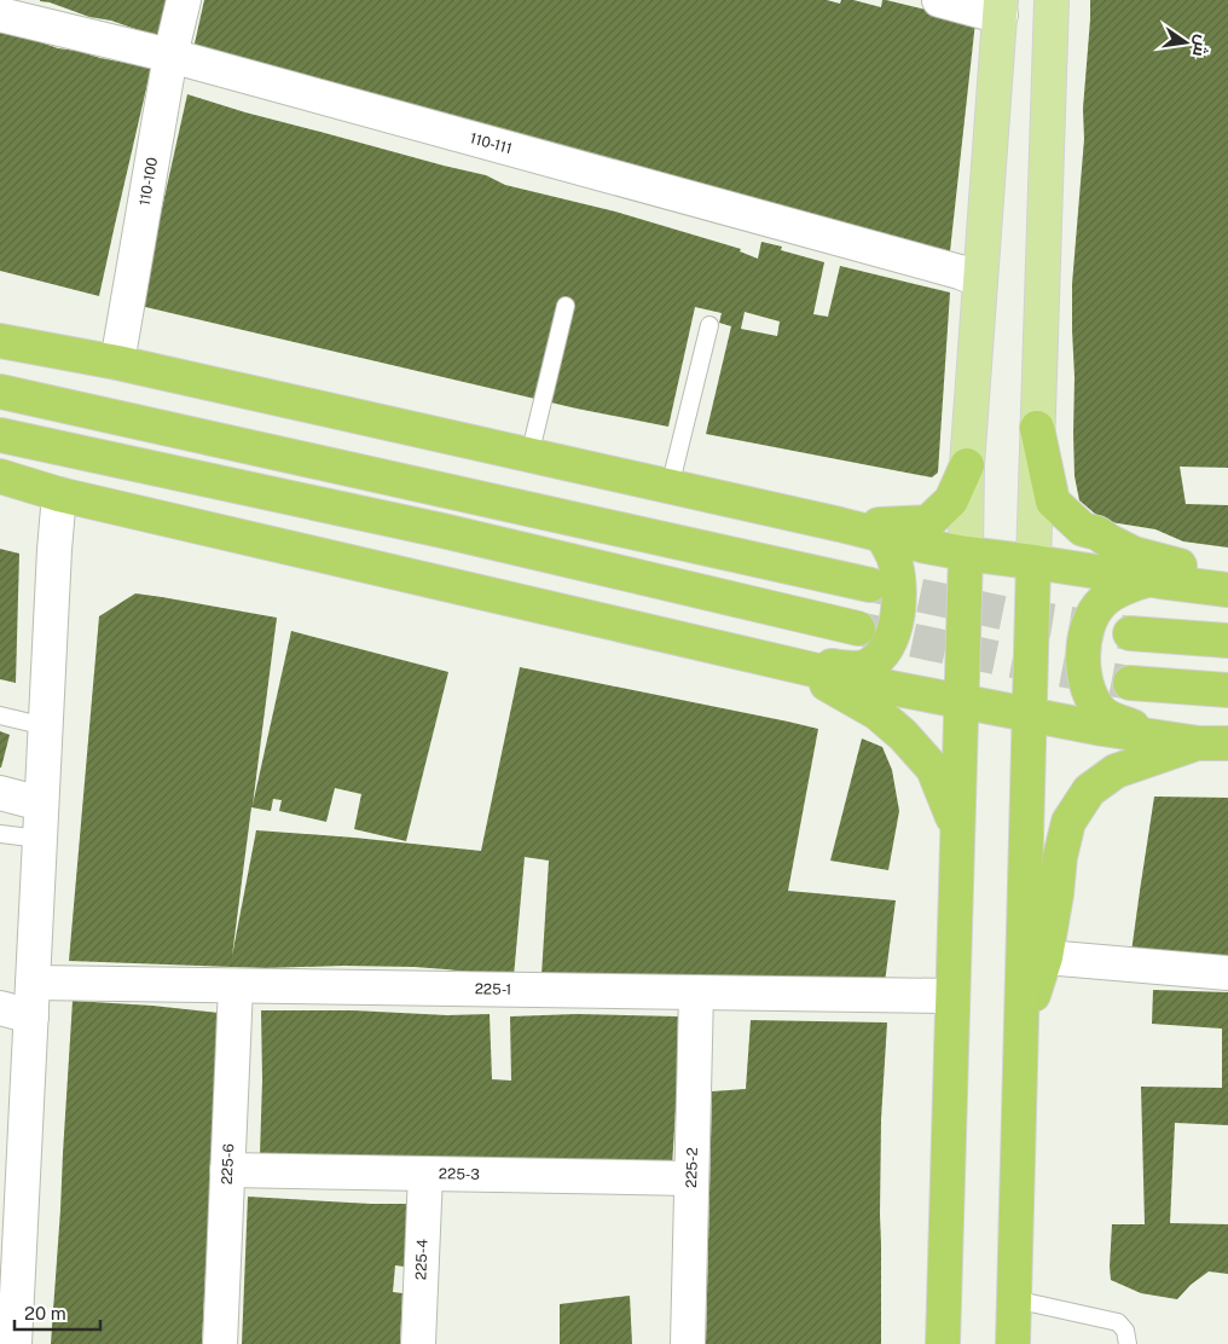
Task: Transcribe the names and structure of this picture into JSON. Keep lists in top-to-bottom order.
{
  "streets": {
    "street": [
      "110-111",
      "110-100",
      "225-1",
      "225-6",
      "225-2",
      "225-3",
      "225-4"
    ]
  },
  "crossings": [
    ["110-111", "110-100"],
    ["225-1", "225-6"],
    ["225-1", "225-2"],
    ["225-6", "225-3"],
    ["225-2", "225-3"],
    ["225-3", "225-4"]
  ],
  "scale_bar": "20 m",
  "north": "right"
}
